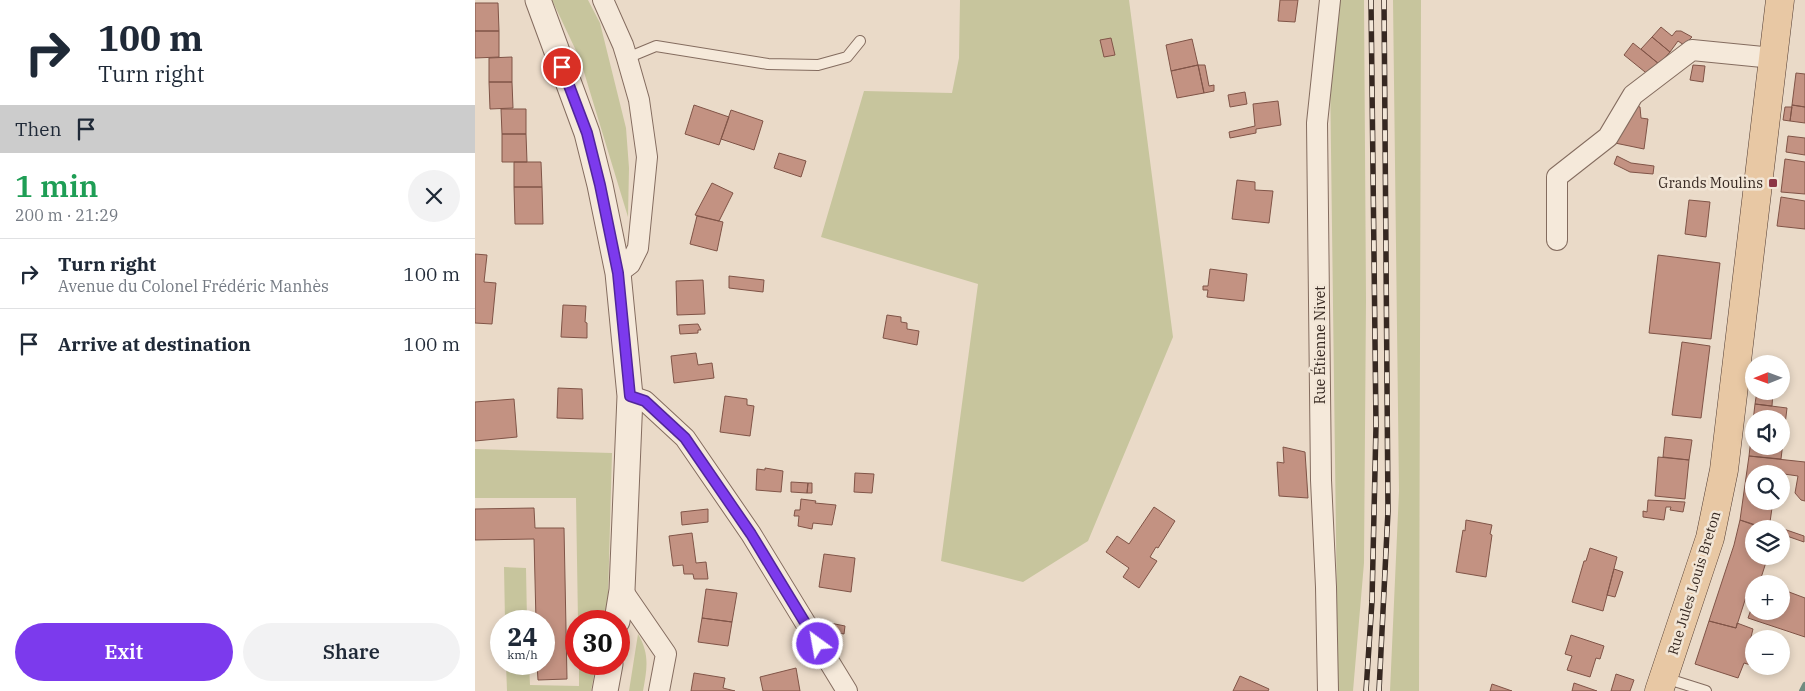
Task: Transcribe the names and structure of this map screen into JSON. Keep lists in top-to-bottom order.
{
  "streets": {
    "main road": ["Rue Jules Louis Breton"],
    "street": ["Rue Étienne Nivet"]
  },
  "places": {
    "transit": ["Grands Moulins"]
  },
  "north": "left",
  "page": {
    "turn": ["100 m", "Turn right"],
    "then": "Then",
    "heading": ["1 min", "200 m · 21:29"],
    "list": [
      {
        "name": "Turn right",
        "note": "Avenue du Colonel Frédéric Manhès",
        "value": "100 m"
      },
      {
        "name": "Arrive at destination",
        "value": "100 m"
      }
    ],
    "map_buttons": ["+", "−"],
    "speed": "24 km/h",
    "limit": "30",
    "buttons": ["Exit", "Share"]
  }
}
